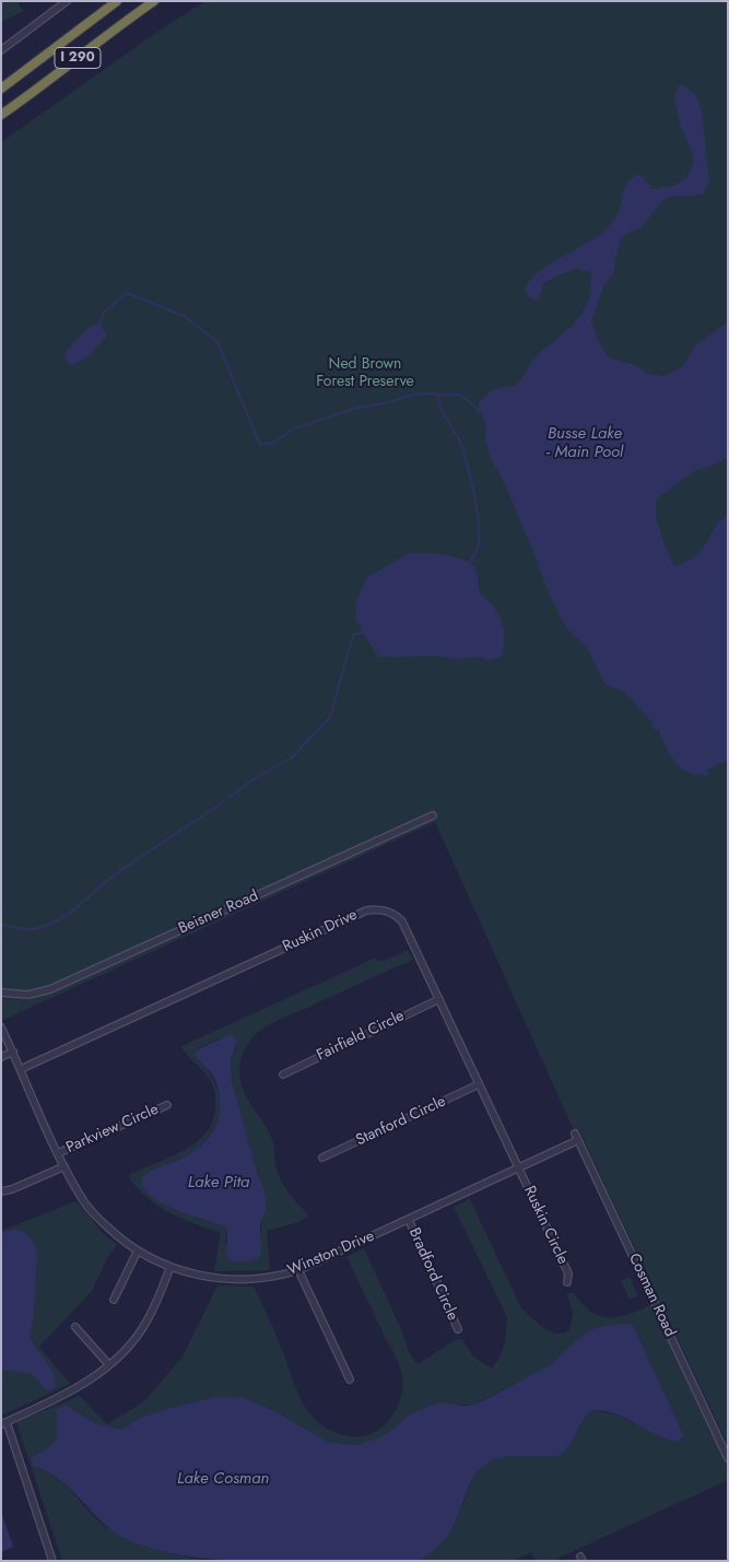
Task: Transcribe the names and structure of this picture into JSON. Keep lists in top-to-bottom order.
{
  "streets": {
    "highway": ["I 290"],
    "street": [
      "Beisner Road",
      "Ruskin Drive",
      "Fairfield Circle",
      "Stanford Circle",
      "Parkview Circle",
      "Ruskin Circle",
      "Winston Drive",
      "Bradford Circle",
      "Cosman Road"
    ]
  },
  "crossings": [
    ["Ruskin Drive", "Fairfield Circle"],
    ["Ruskin Drive", "Stanford Circle"],
    ["Ruskin Drive", "Ruskin Circle"],
    ["Ruskin Drive", "Winston Drive"],
    ["Parkview Circle", "Winston Drive"],
    ["Ruskin Circle", "Winston Drive"],
    ["Winston Drive", "Bradford Circle"],
    ["Winston Drive", "Cosman Road"]
  ],
  "water": ["Busse Lake - Main Pool", "Lake Pita", "Lake Cosman"],
  "parks": ["Ned Brown Forest Preserve"]
}
